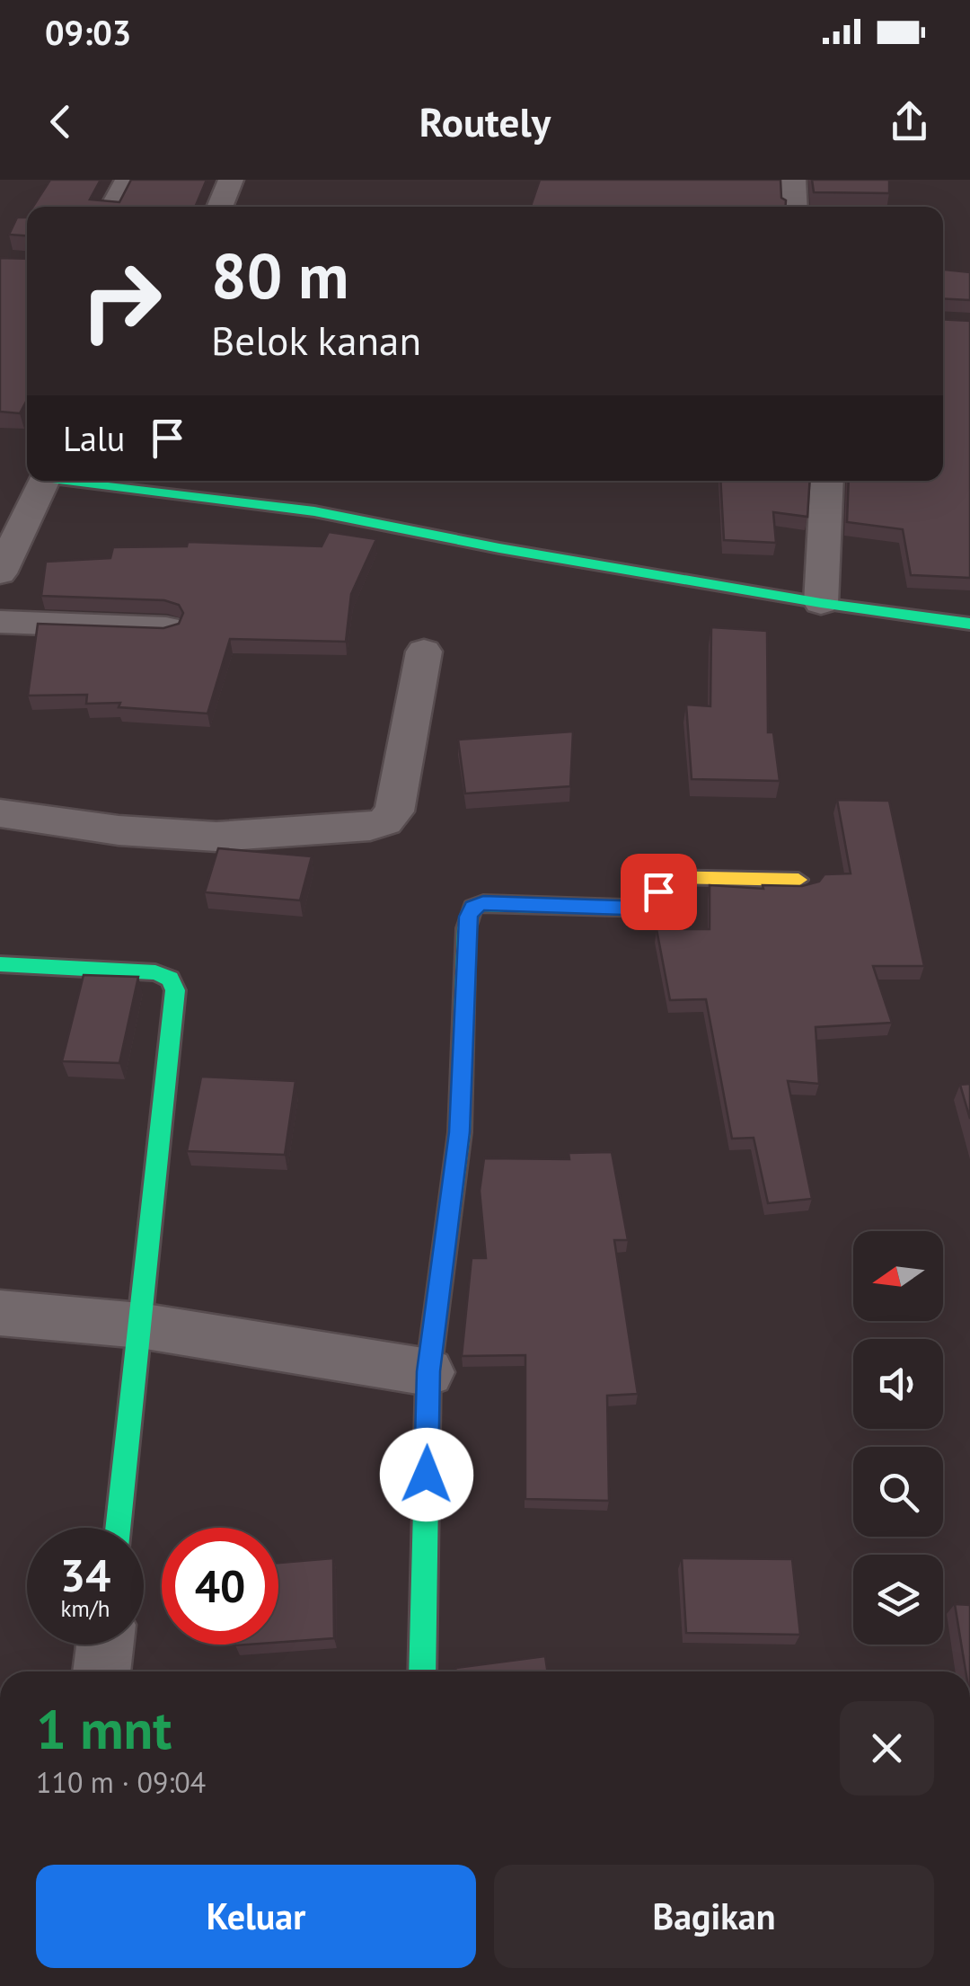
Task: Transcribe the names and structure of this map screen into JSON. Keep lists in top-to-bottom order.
{
  "north": "left",
  "page": {
    "status": "09:03",
    "header": "Routely",
    "turn": ["80 m", "Belok kanan"],
    "then": "Lalu",
    "speed": "34 km/h",
    "limit": "40",
    "heading": ["1 mnt", "110 m · 09:04"],
    "buttons": ["Keluar", "Bagikan"]
  }
}
